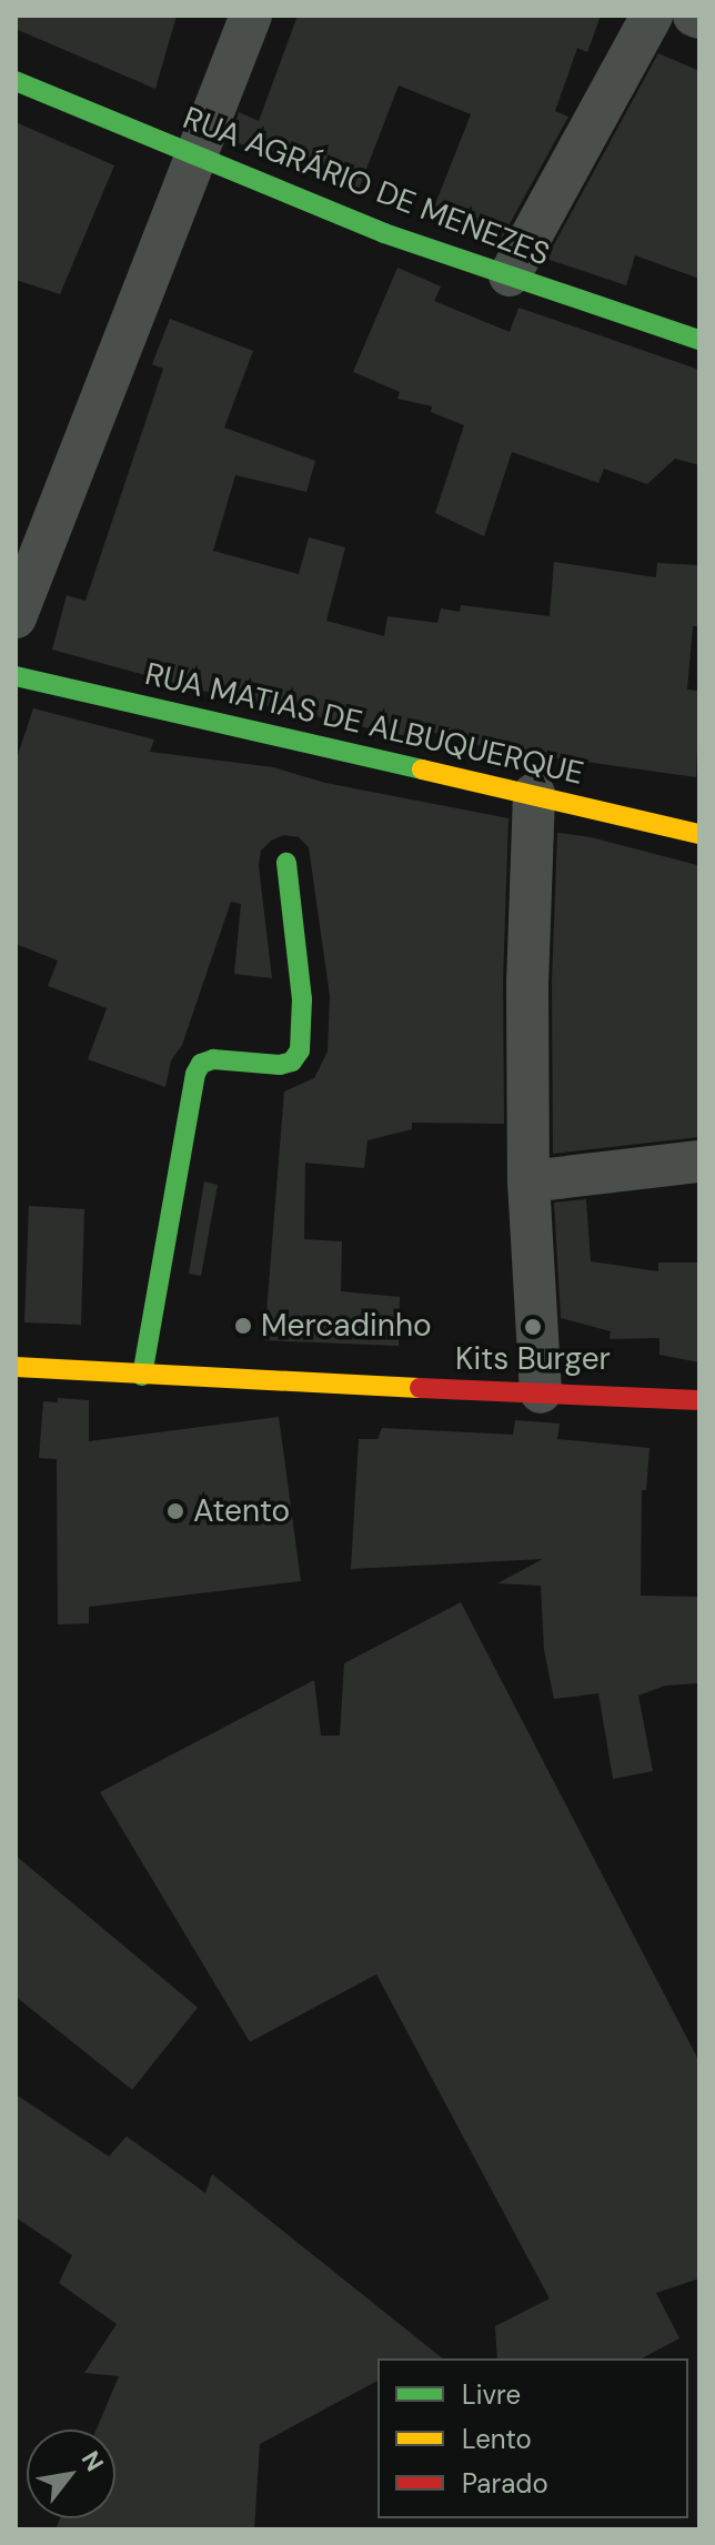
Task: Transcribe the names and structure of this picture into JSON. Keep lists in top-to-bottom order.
{
  "streets": {
    "street": ["RUA AGRÁRIO DE MENEZES", "RUA MATIAS DE ALBUQUERQUE"]
  },
  "places": ["Mercadinho", "Kits Burger", "Atento"],
  "legend": ["Livre", "Lento", "Parado"],
  "north": "top right"
}
